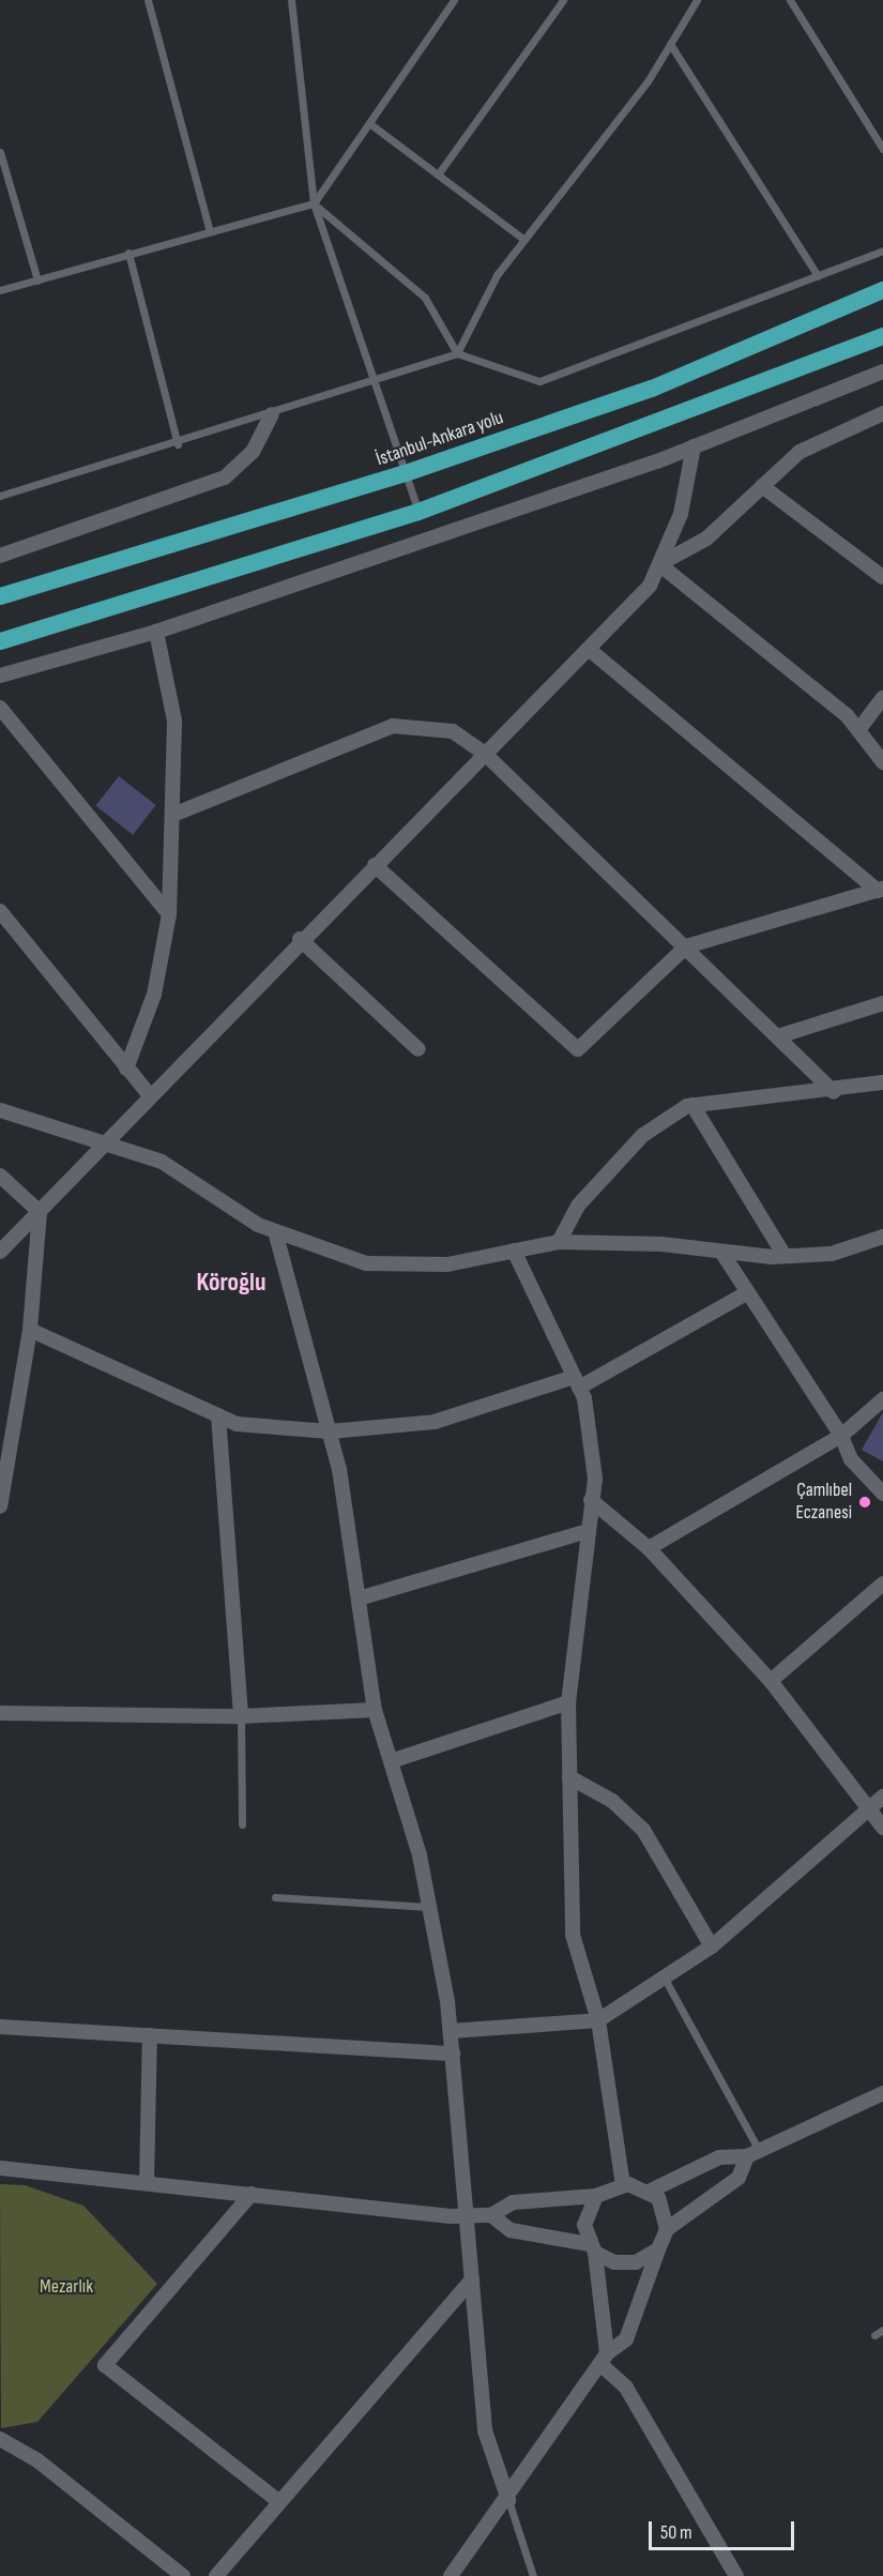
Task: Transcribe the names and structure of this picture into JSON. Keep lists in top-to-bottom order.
{
  "streets": {
    "highway": ["İstanbul-Ankara yolu"]
  },
  "districts": ["Köroğlu"],
  "parks": ["Mezarlık"],
  "places": ["Çamlıbel Eczanesi"],
  "scale_bar": "50 m"
}
